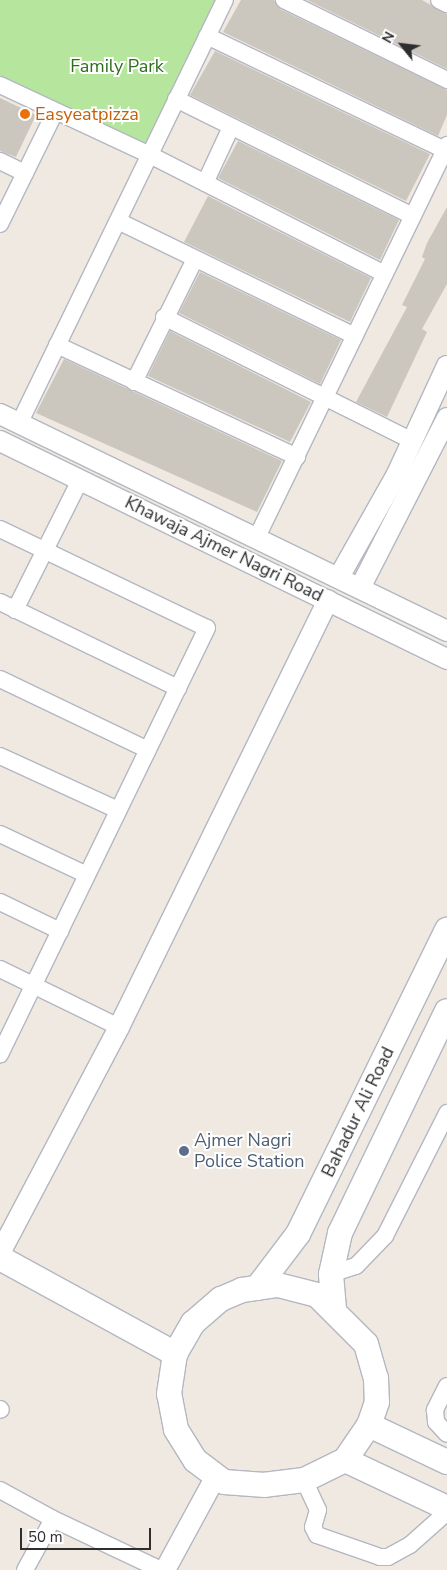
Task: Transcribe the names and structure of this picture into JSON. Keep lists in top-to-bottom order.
{
  "streets": {
    "main road": ["Bahadur Ali Road"],
    "street": ["Khawaja Ajmer Nagri Road"]
  },
  "parks": ["Family Park"],
  "places": ["Easyeatpizza", "Ajmer Nagri Police Station"],
  "scale_bar": "50 m",
  "north": "top left"
}
